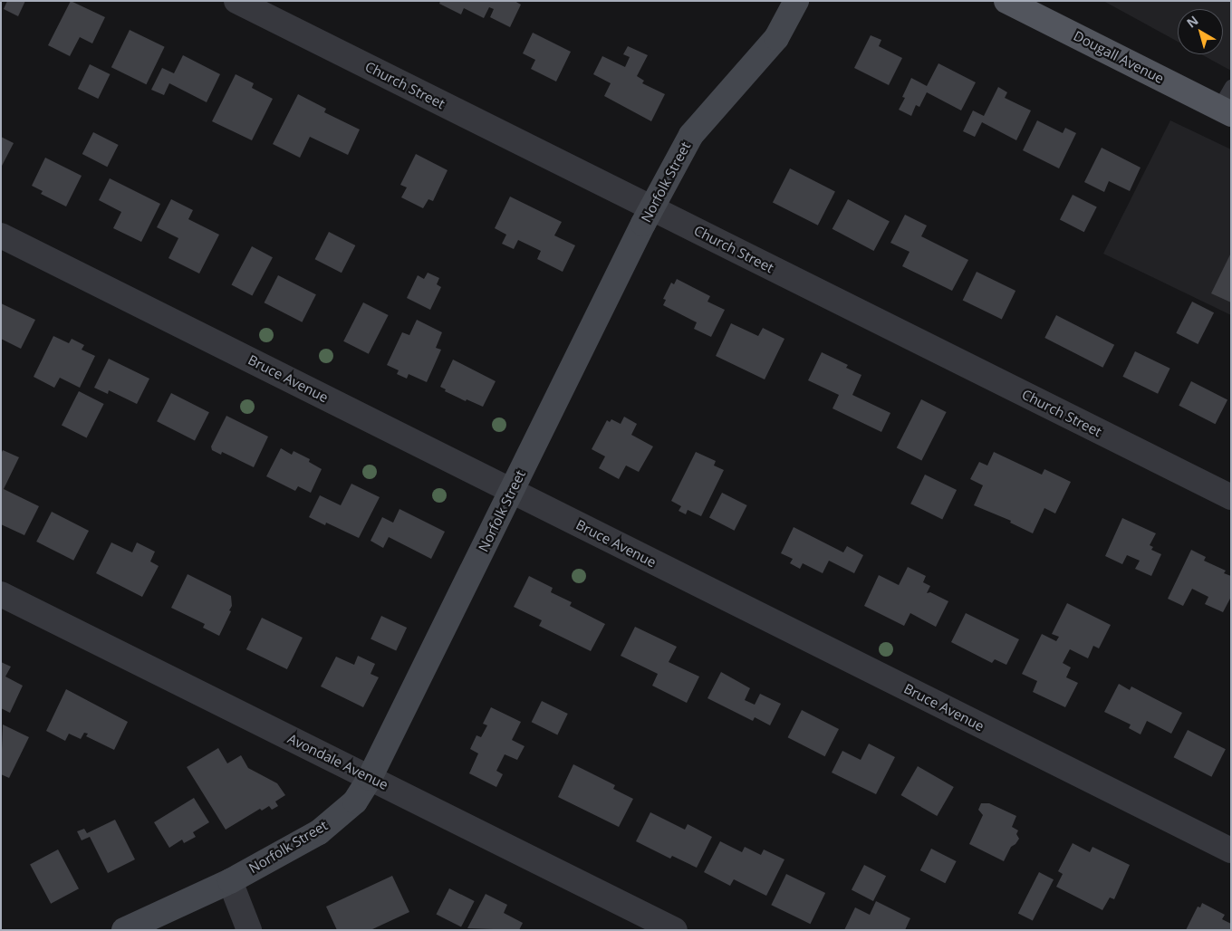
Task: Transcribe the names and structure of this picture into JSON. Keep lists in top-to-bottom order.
{
  "streets": {
    "main road": ["Dougall Avenue"],
    "street": [
      "Church Street",
      "Norfolk Street",
      "Bruce Avenue",
      "Avondale Avenue"
    ]
  },
  "crossings": [
    ["Church Street", "Norfolk Street"],
    ["Norfolk Street", "Bruce Avenue"],
    ["Norfolk Street", "Avondale Avenue"]
  ],
  "north": "top left"
}
